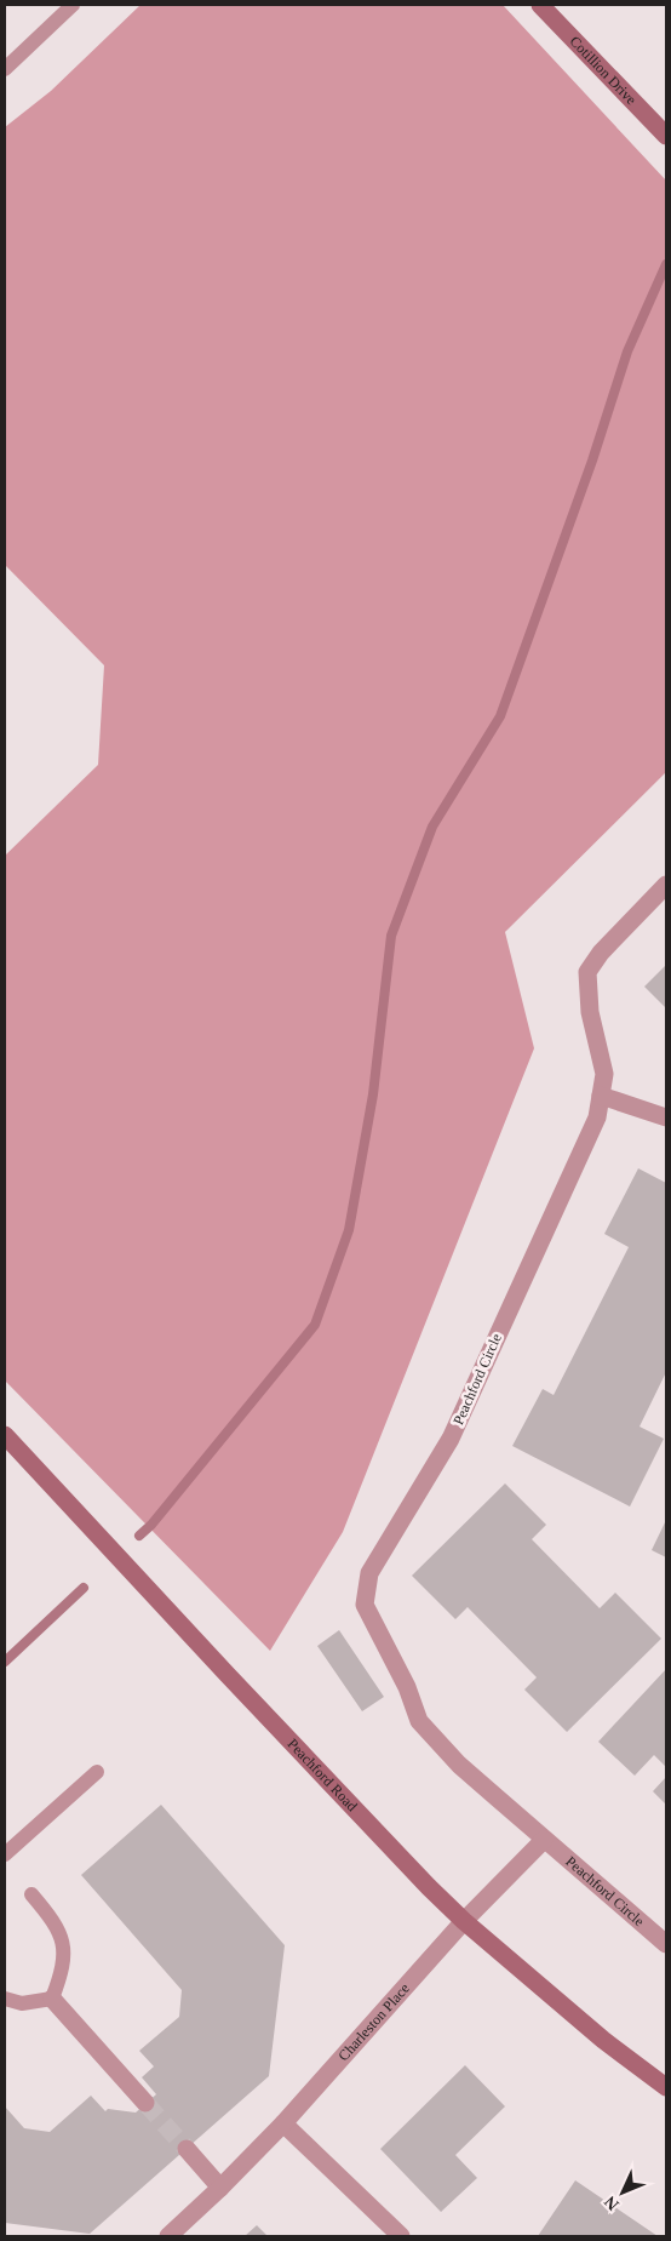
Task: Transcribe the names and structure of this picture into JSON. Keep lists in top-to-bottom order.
{
  "streets": {
    "street": [
      "Cotillion Drive",
      "Peachford Circle",
      "Peachford Road",
      "Charleston Place"
    ]
  },
  "crossings": [
    ["Peachford Road", "Charleston Place"]
  ],
  "north": "bottom left"
}
